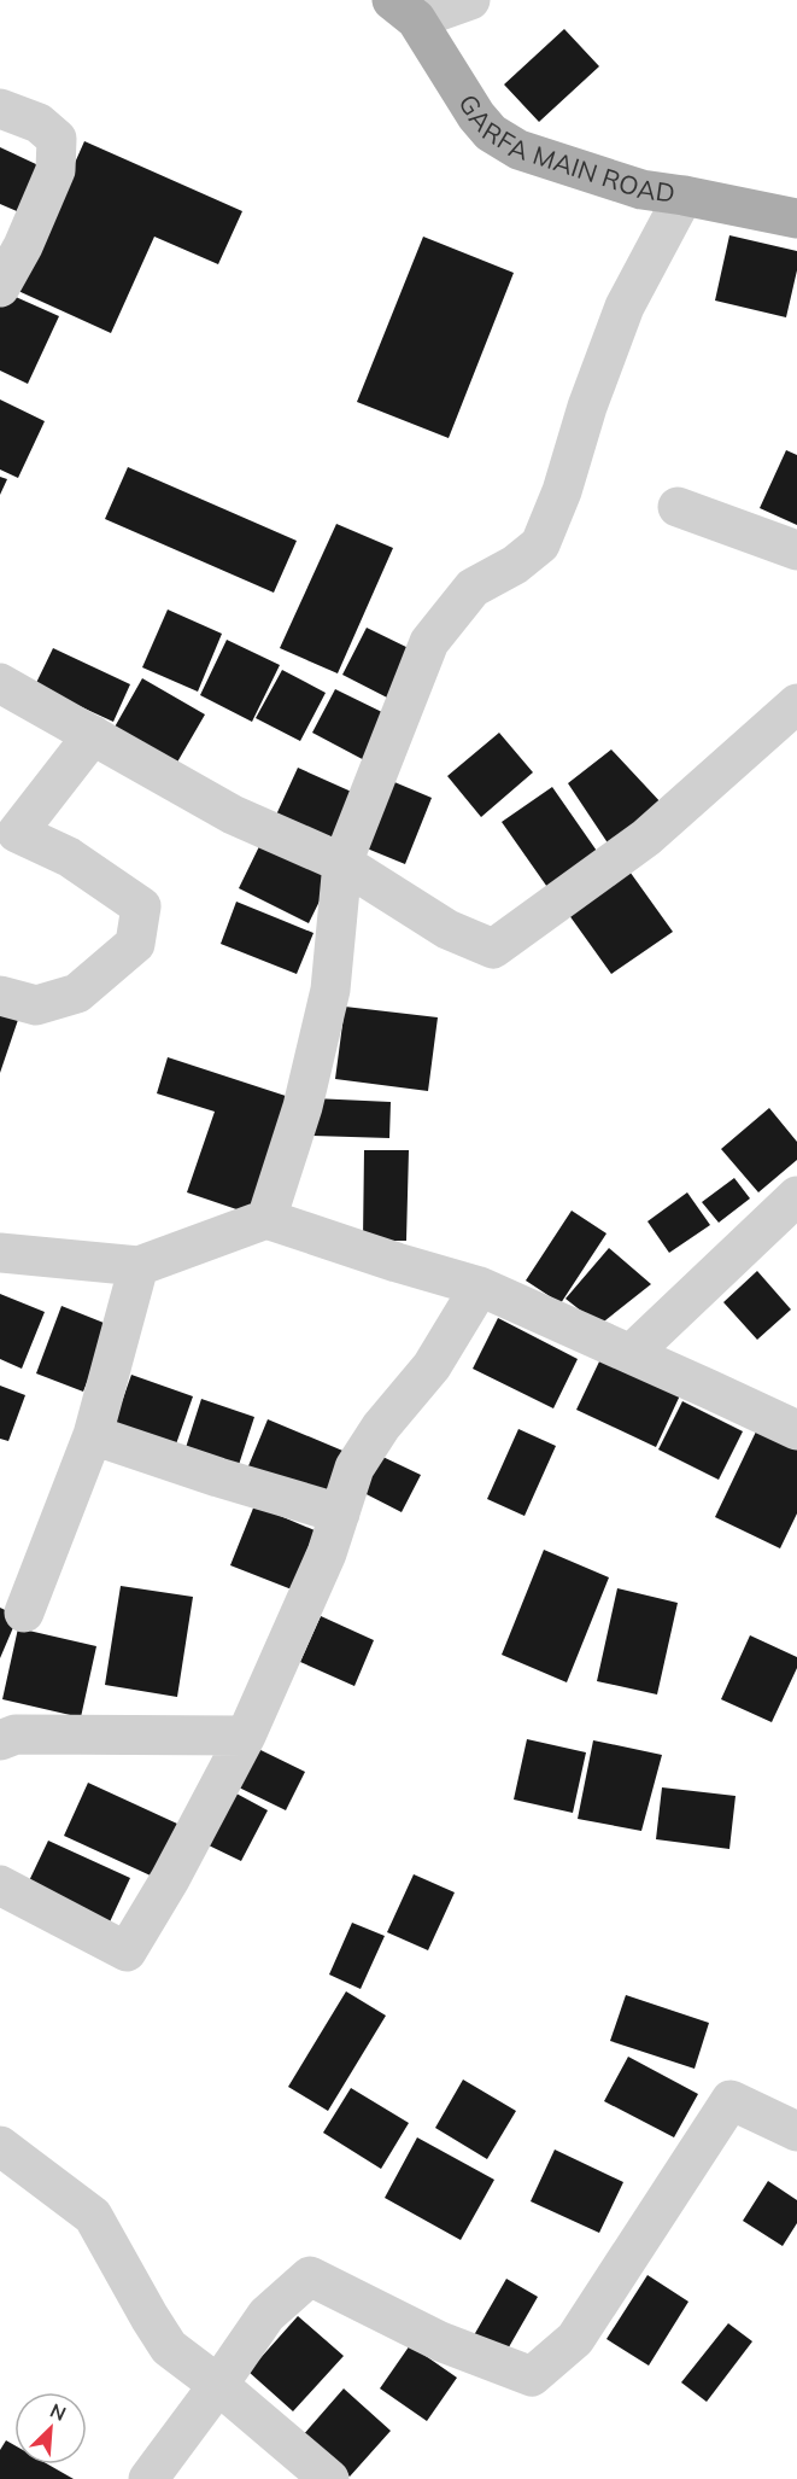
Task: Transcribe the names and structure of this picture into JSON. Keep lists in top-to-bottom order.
{
  "streets": {
    "main road": ["GARFA MAIN ROAD"]
  },
  "north": "top right"
}
